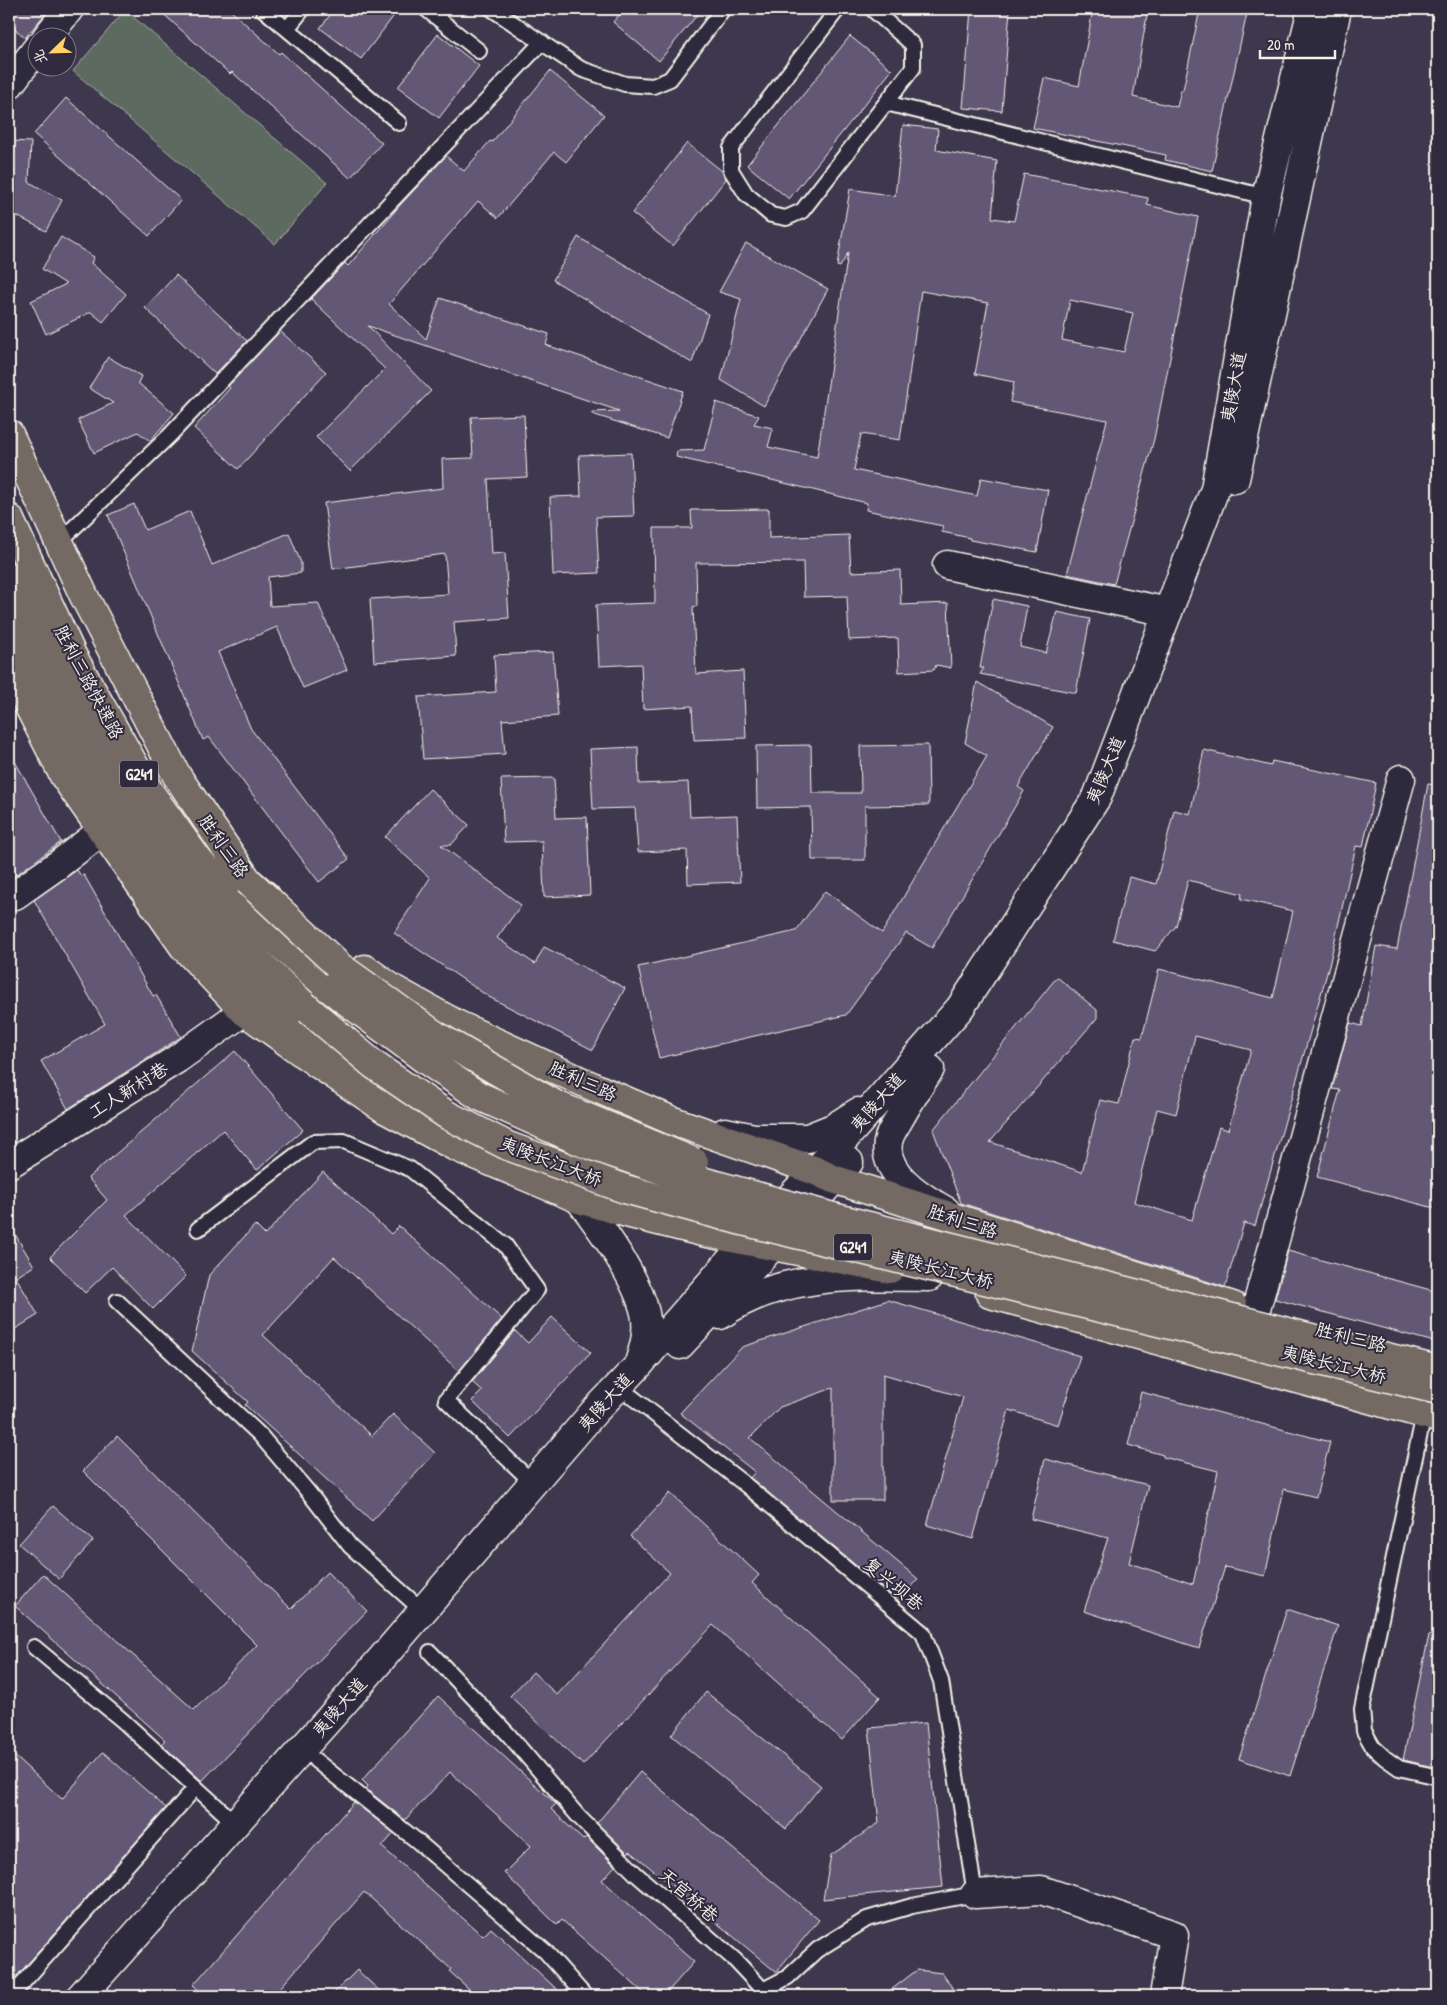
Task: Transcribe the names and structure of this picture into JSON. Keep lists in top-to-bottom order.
{
  "streets": {
    "main road": [
      "夷陵大道",
      "胜利三路快速路",
      "G241",
      "胜利三路",
      "工人新村巷",
      "夷陵长江大桥"
    ],
    "lane": ["复兴坝巷", "天官桥巷"]
  },
  "crossings": [
    ["夷陵大道", "胜利三路"],
    ["夷陵大道", "复兴坝巷"],
    ["胜利三路快速路", "夷陵长江大桥"],
    ["复兴坝巷", "天官桥巷"]
  ],
  "scale_bar": "20 m",
  "north": "bottom left"
}
